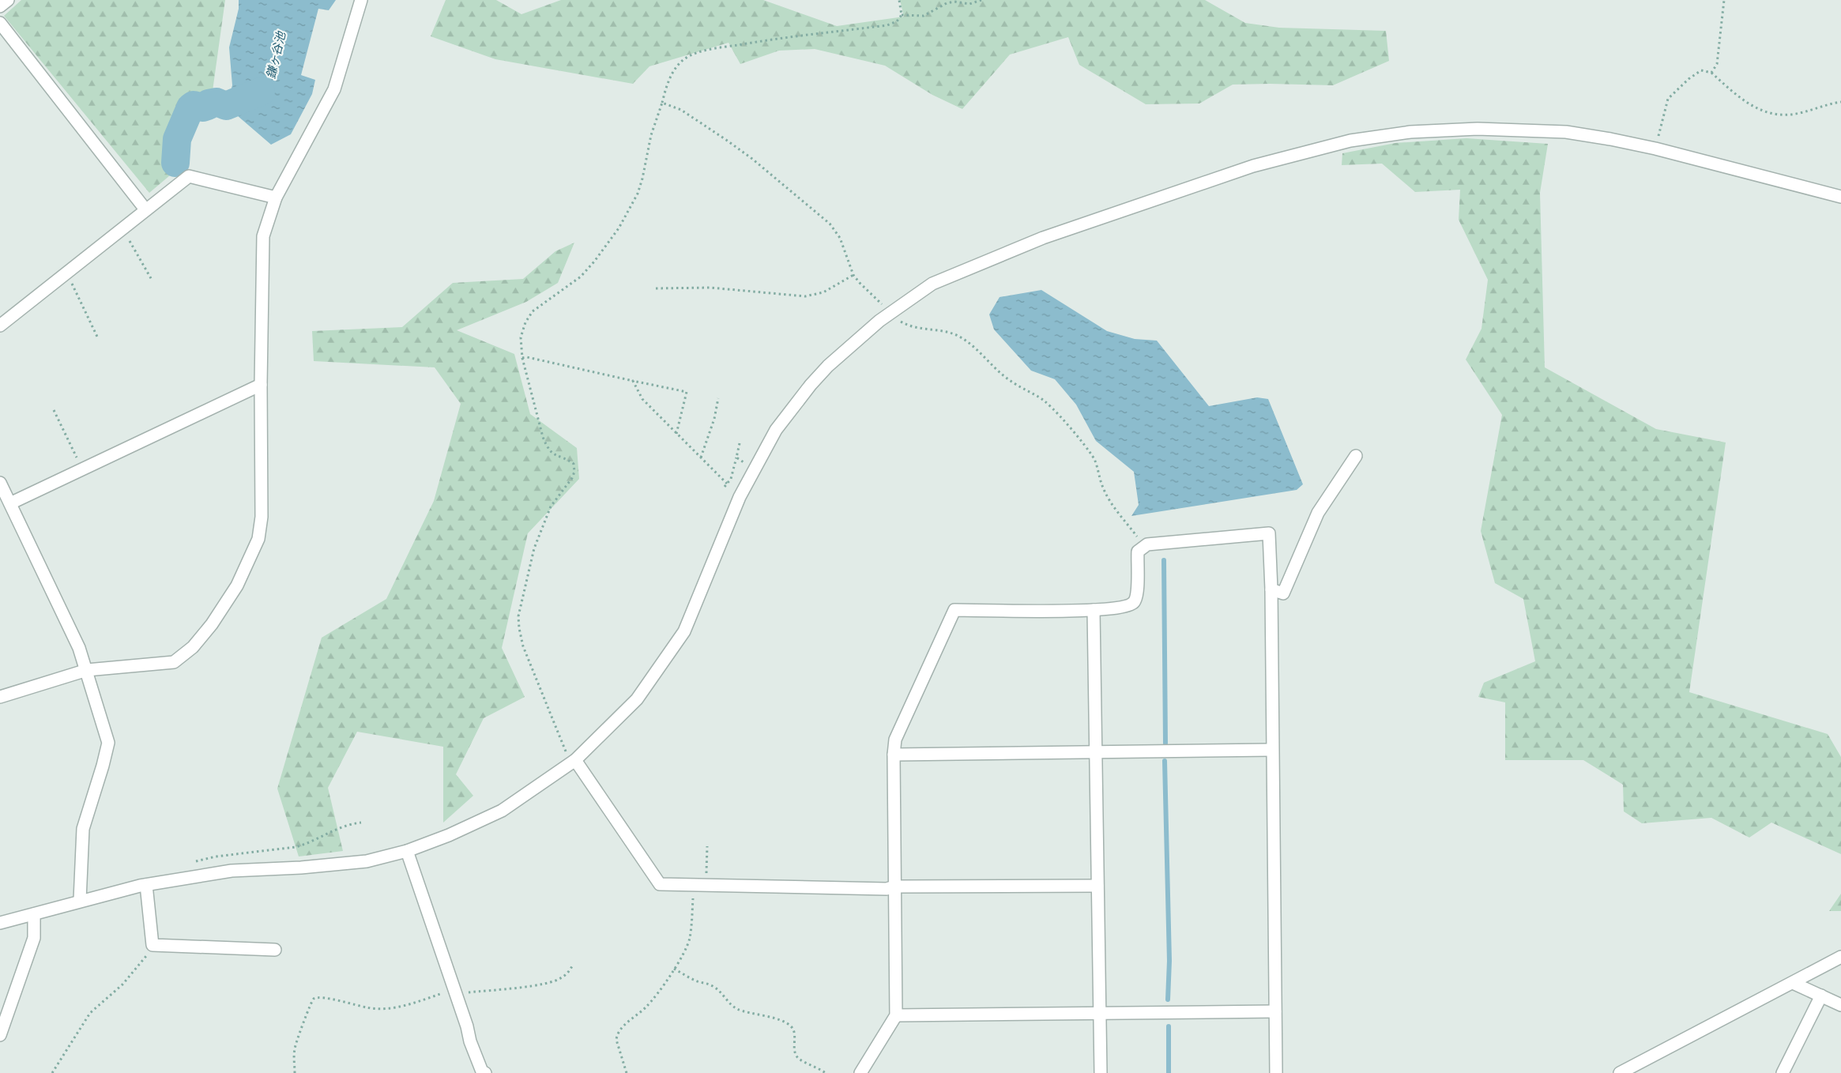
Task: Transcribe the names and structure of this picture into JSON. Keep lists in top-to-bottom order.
{
  "water": ["鎌ヶ谷池"]
}
